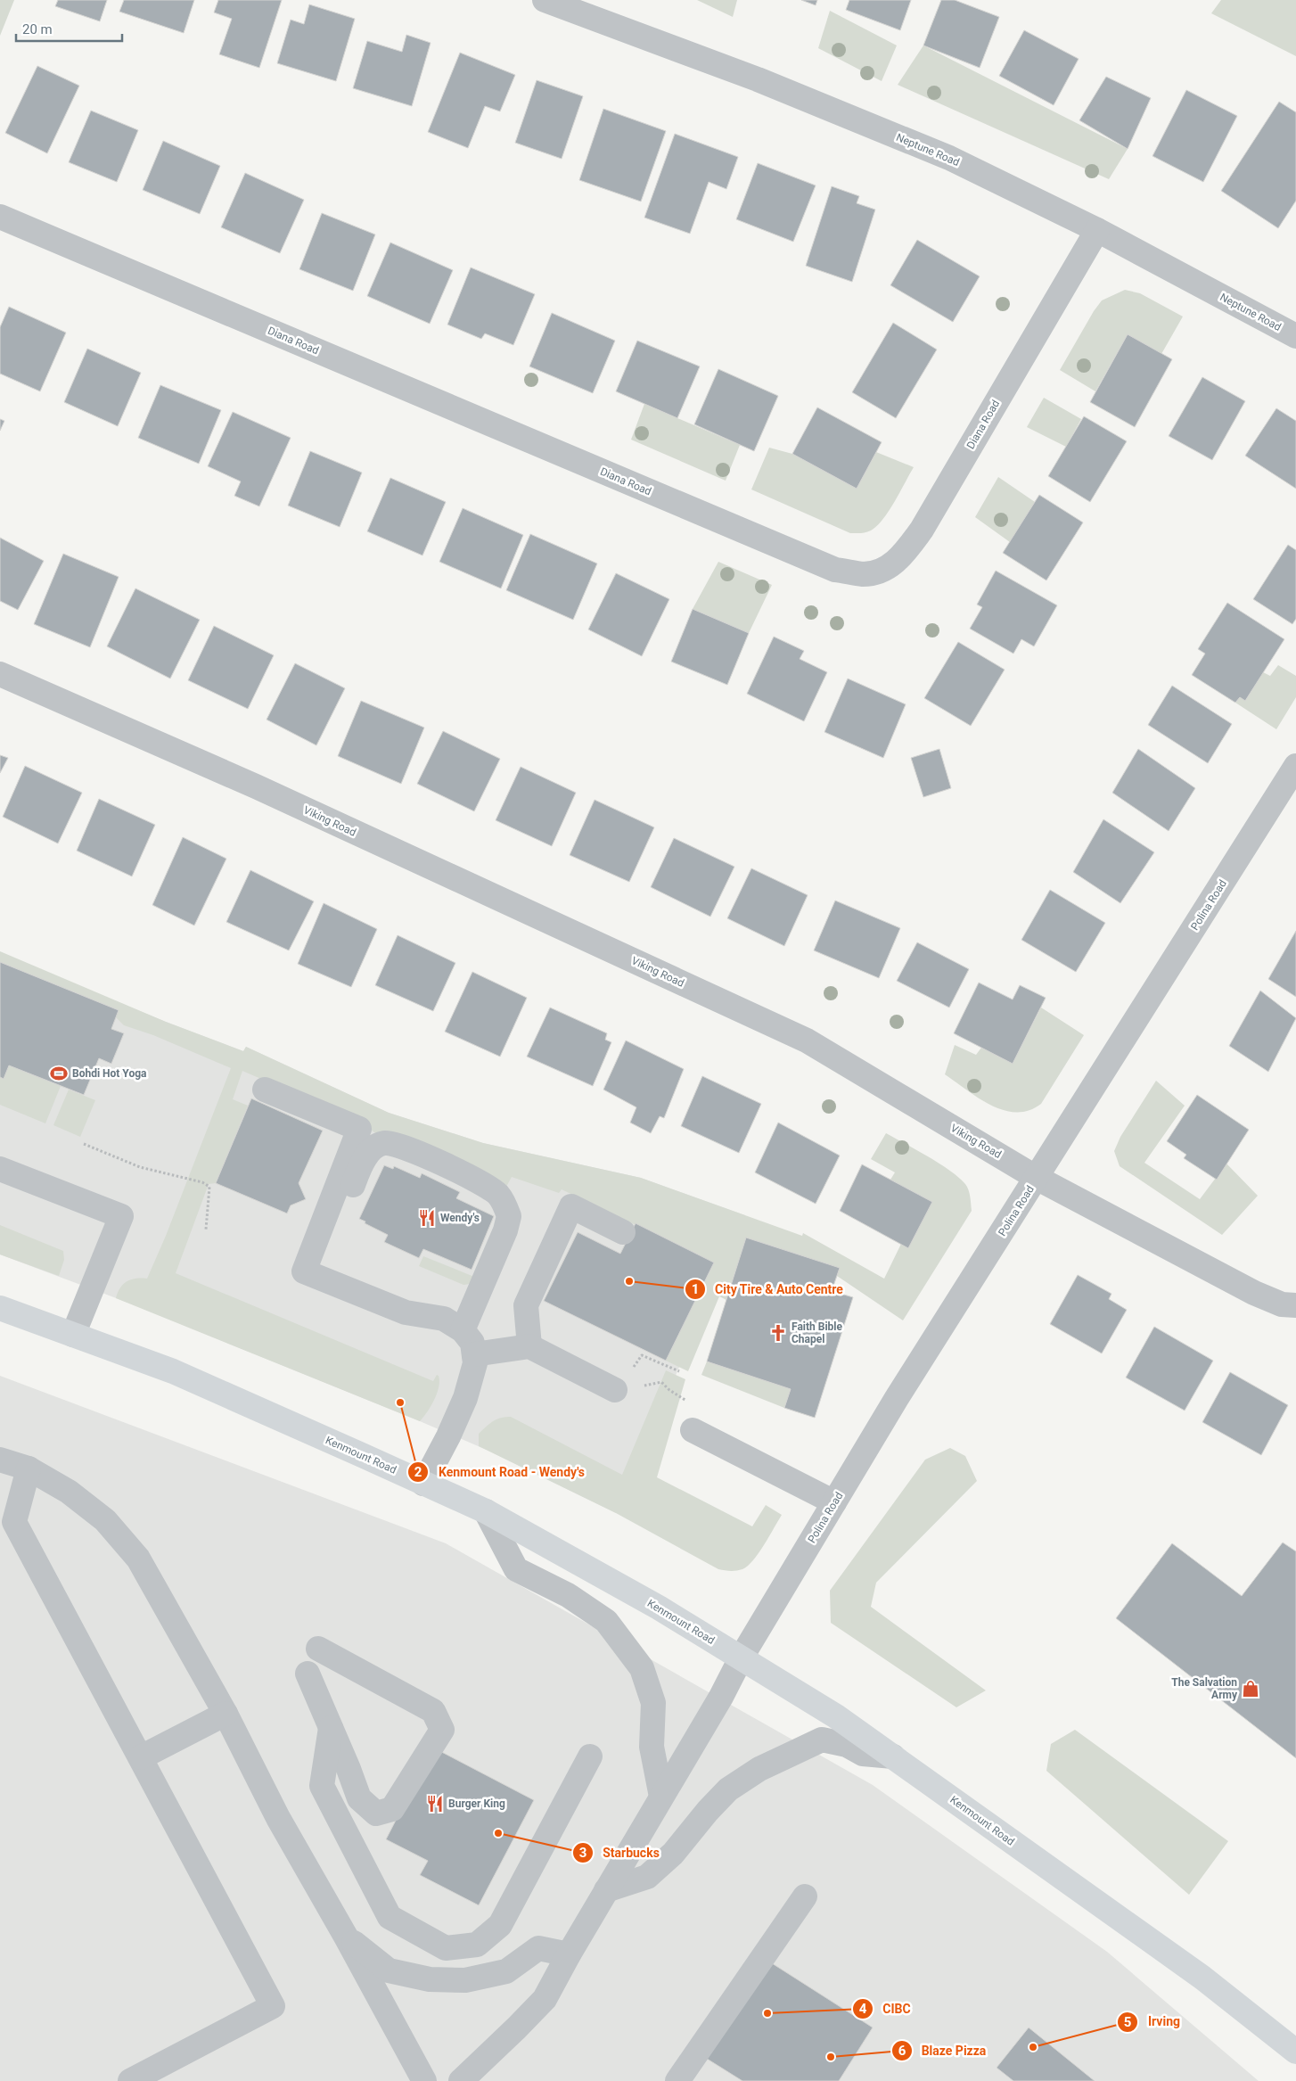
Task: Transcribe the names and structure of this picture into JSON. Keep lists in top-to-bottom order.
{
  "streets": {
    "main road": ["Kenmount Road"],
    "street": [
      "Neptune Road",
      "Diana Road",
      "Viking Road",
      "Polina Road"
    ]
  },
  "crossings": [
    ["Neptune Road", "Diana Road"],
    ["Viking Road", "Polina Road"],
    ["Polina Road", "Kenmount Road"]
  ],
  "places": {
    "sports": ["Bohdi Hot Yoga"],
    "restaurant": ["Wendy's", "Burger King"],
    "other": [
      "City Tire & Auto Centre",
      "Kenmount Road - Wendy's",
      "Starbucks",
      "CIBC",
      "Irving",
      "Blaze Pizza"
    ],
    "church": ["Faith Bible Chapel"],
    "shop": ["The Salvation Army"]
  },
  "scale_bar": "20 m"
}
